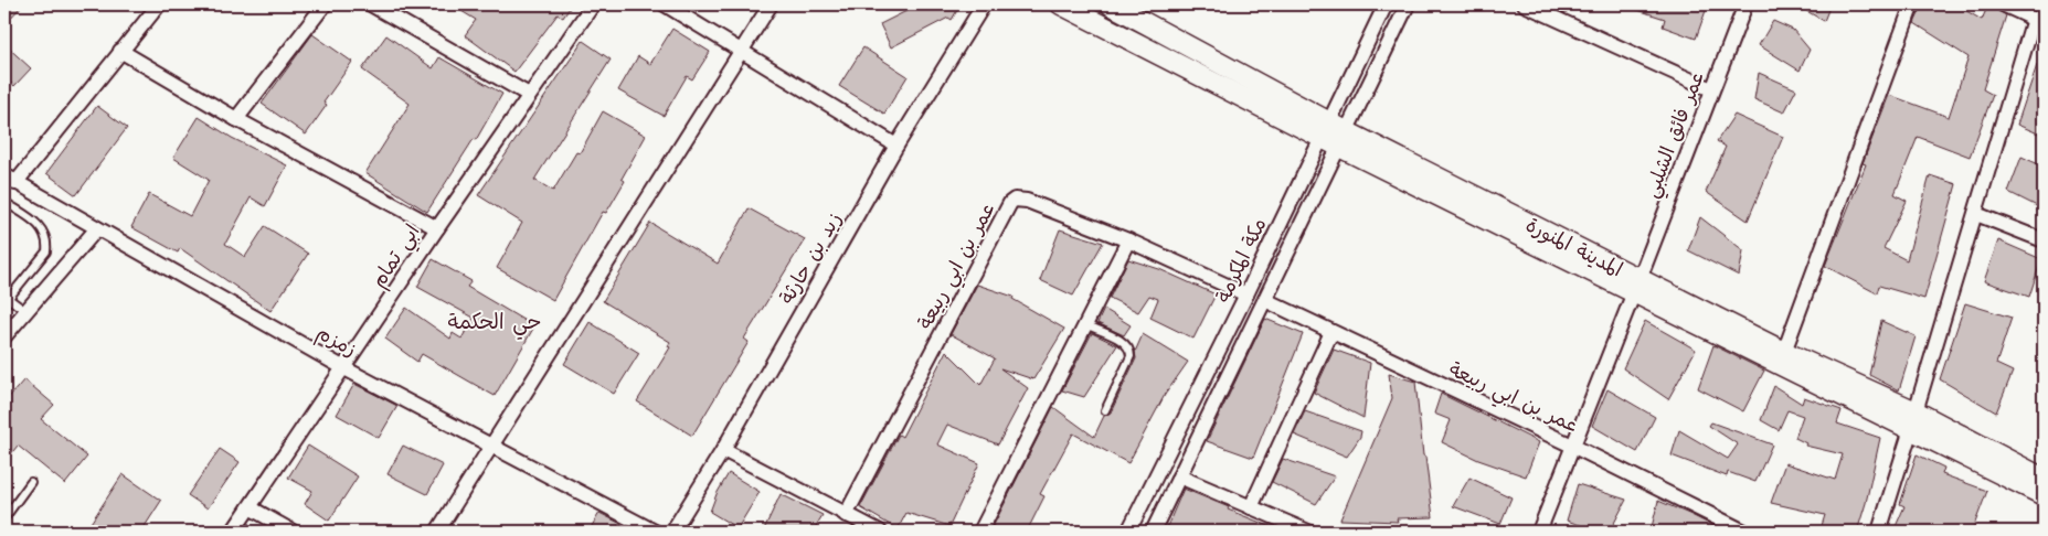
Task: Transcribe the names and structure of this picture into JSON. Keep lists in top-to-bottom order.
{
  "streets": {
    "main road": ["المدينة المنورة"],
    "street": [
      "عمر فائق الشلبي",
      "ابي تمام",
      "زيد بن حارثة",
      "مكة المكرمة",
      "عمر بن ابي ربيعة",
      "زمزم"
    ]
  },
  "crossings": [
    ["عمر فائق الشلبي", "المدينة المنورة"],
    ["عمر فائق الشلبي", "عمر بن ابي ربيعة"],
    ["ابي تمام", "زمزم"],
    ["مكة المكرمة", "عمر بن ابي ربيعة"]
  ],
  "districts": ["حي الحكمة"]
}
